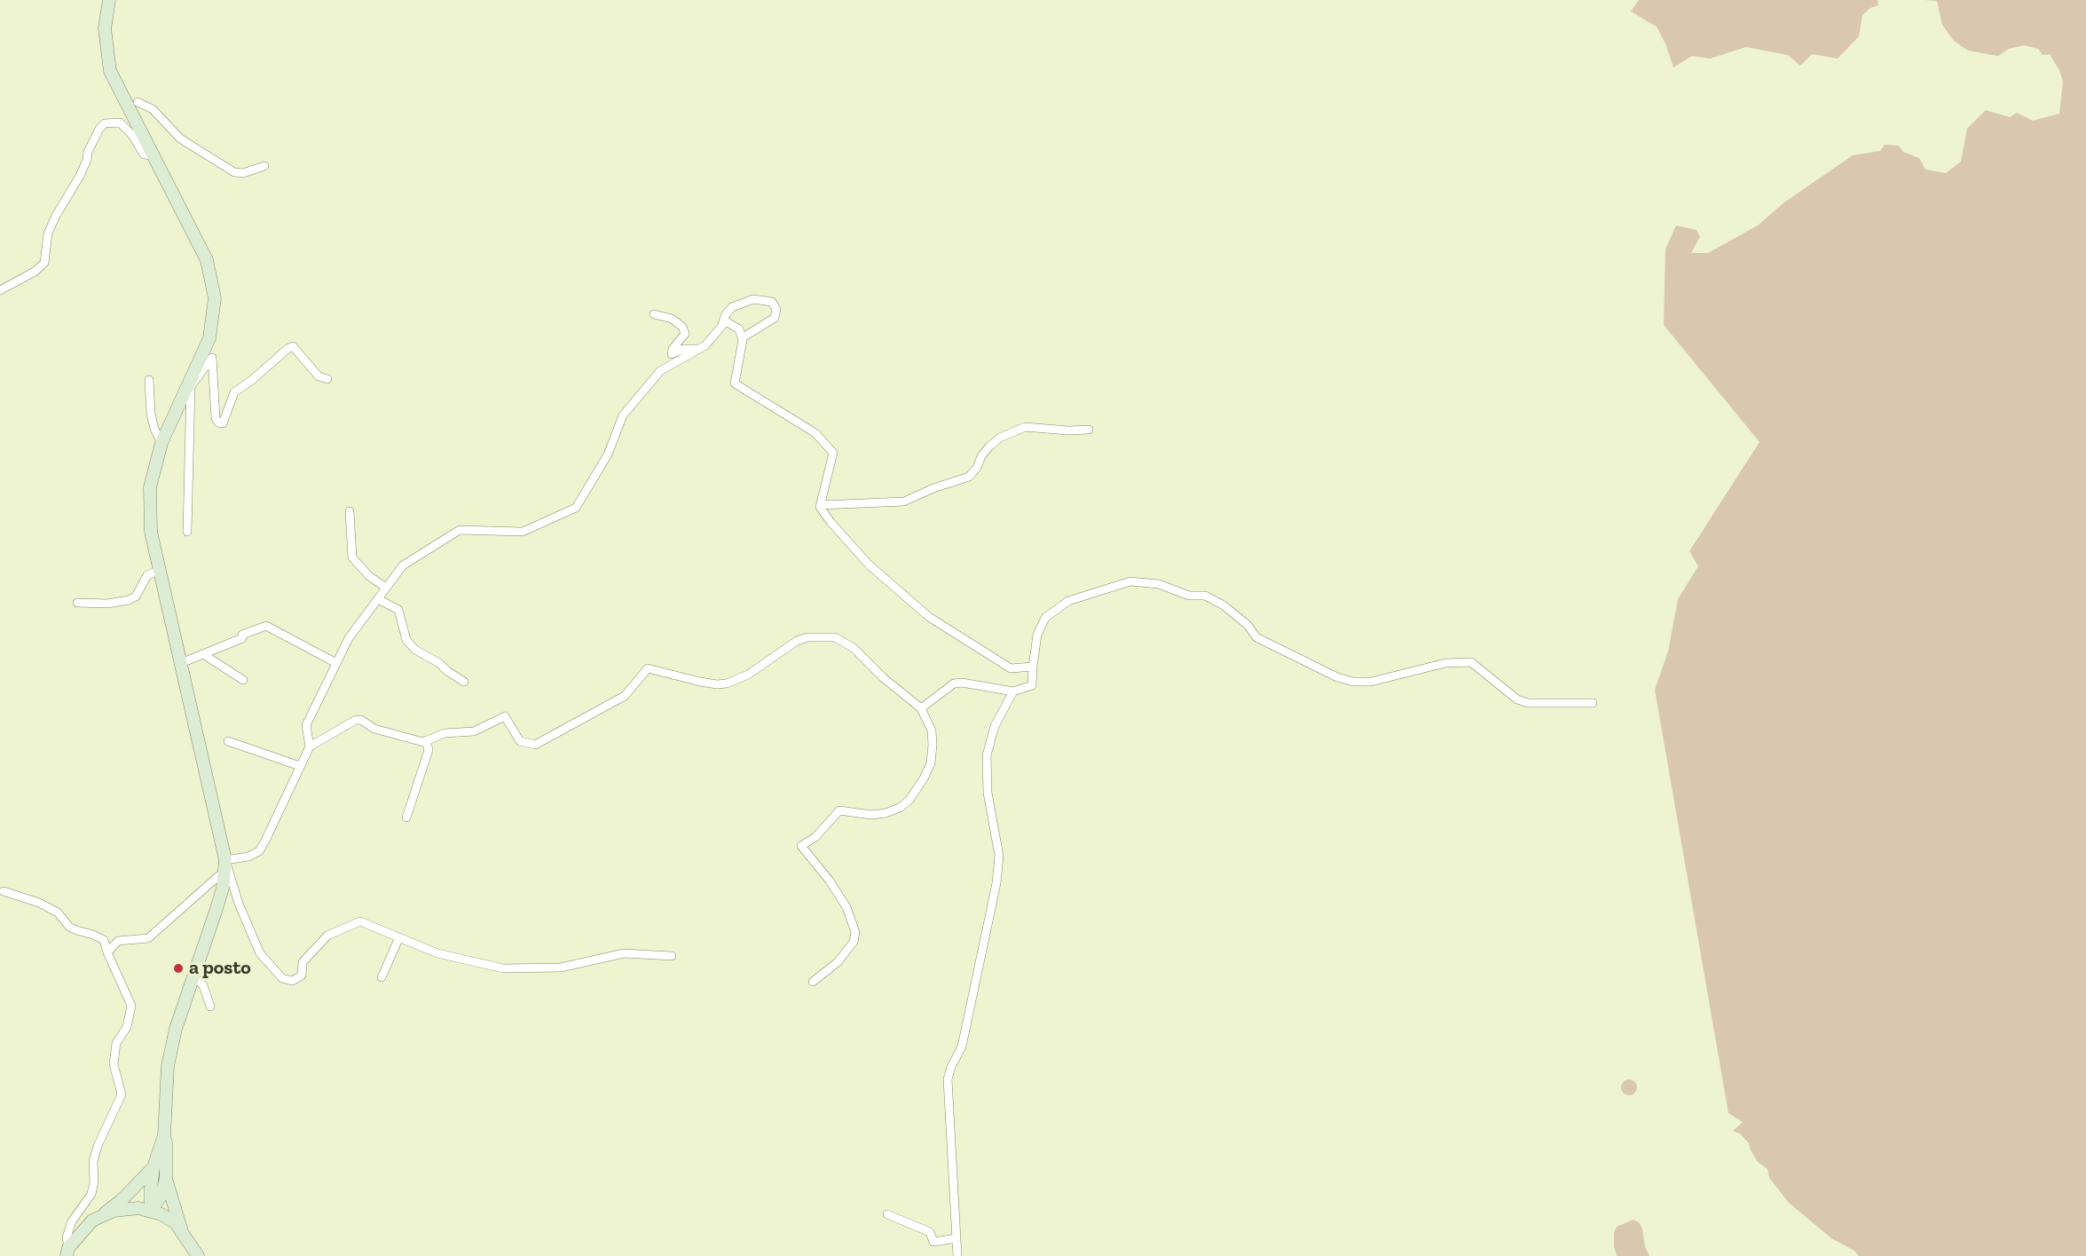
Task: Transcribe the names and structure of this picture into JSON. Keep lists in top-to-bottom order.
{
  "places": ["a posto"]
}
